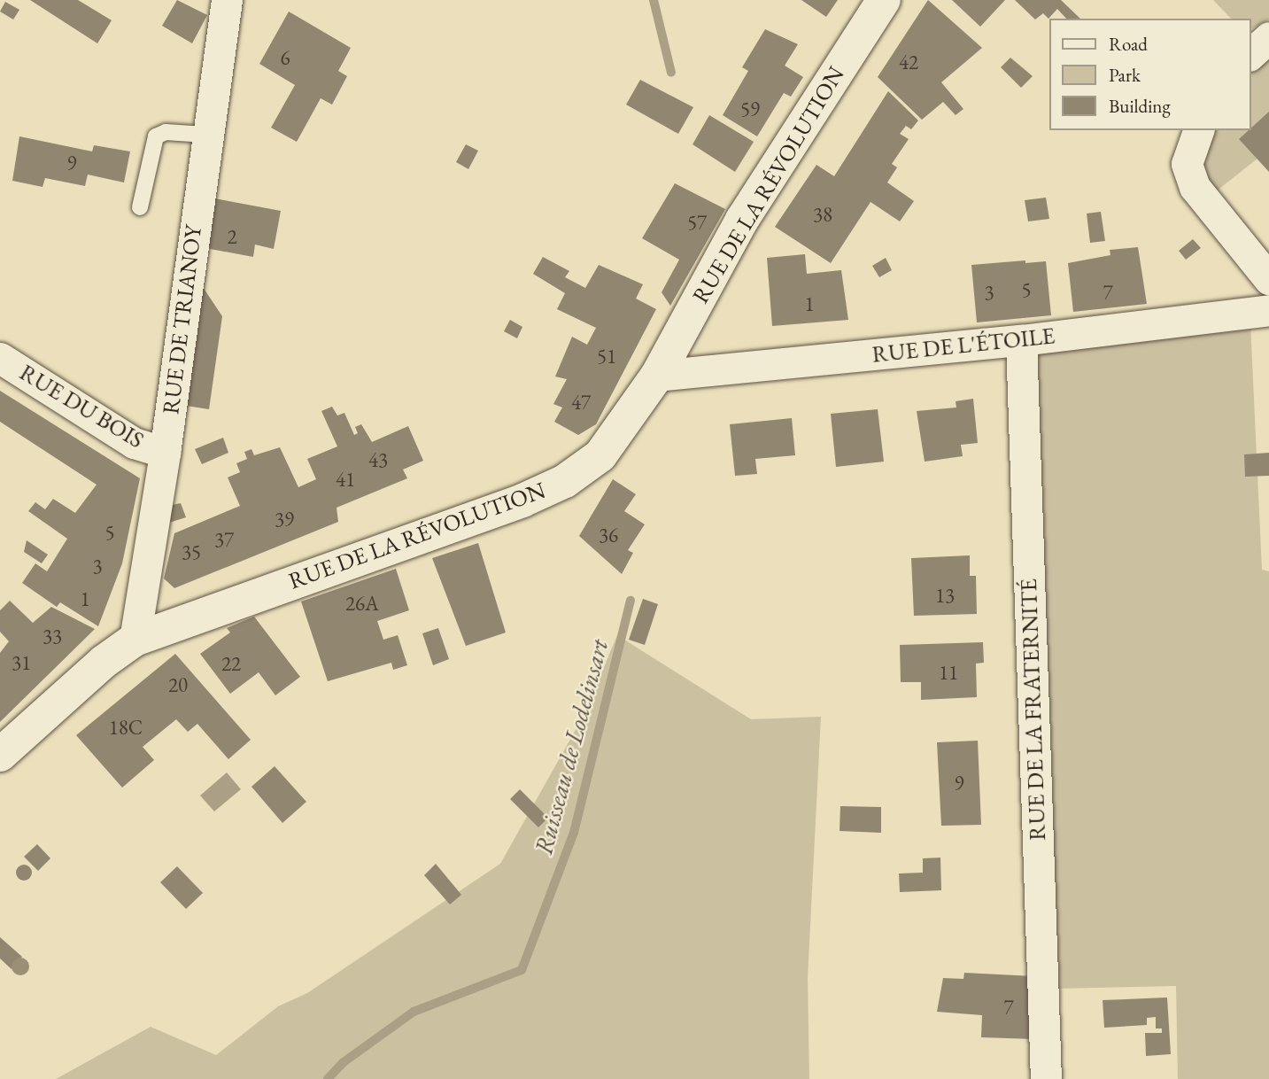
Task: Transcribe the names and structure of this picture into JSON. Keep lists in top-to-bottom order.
{
  "streets": {
    "street": [
      "RUE DE LA RÉVOLUTION",
      "RUE DE TRIANOY",
      "RUE DE L'ÉTOILE",
      "RUE DU BOIS",
      "RUE DE LA FRATERNITÉ"
    ]
  },
  "crossings": [
    ["RUE DE LA RÉVOLUTION", "RUE DE TRIANOY"],
    ["RUE DE LA RÉVOLUTION", "RUE DE L'ÉTOILE"],
    ["RUE DE TRIANOY", "RUE DU BOIS"],
    ["RUE DE L'ÉTOILE", "RUE DE LA FRATERNITÉ"]
  ],
  "water": ["Ruisseau de Lodelinsart"],
  "house_numbers": [
    "6",
    "42",
    "59",
    "9",
    "38",
    "57",
    "2",
    "5",
    "3",
    "7",
    "1",
    "51",
    "47",
    "43",
    "41",
    "39",
    "5",
    "36",
    "37",
    "35",
    "3",
    "13",
    "1",
    "26A",
    "33",
    "31",
    "22",
    "11",
    "20",
    "18C",
    "9",
    "7"
  ],
  "legend": ["Road", "Park", "Building"]
}
